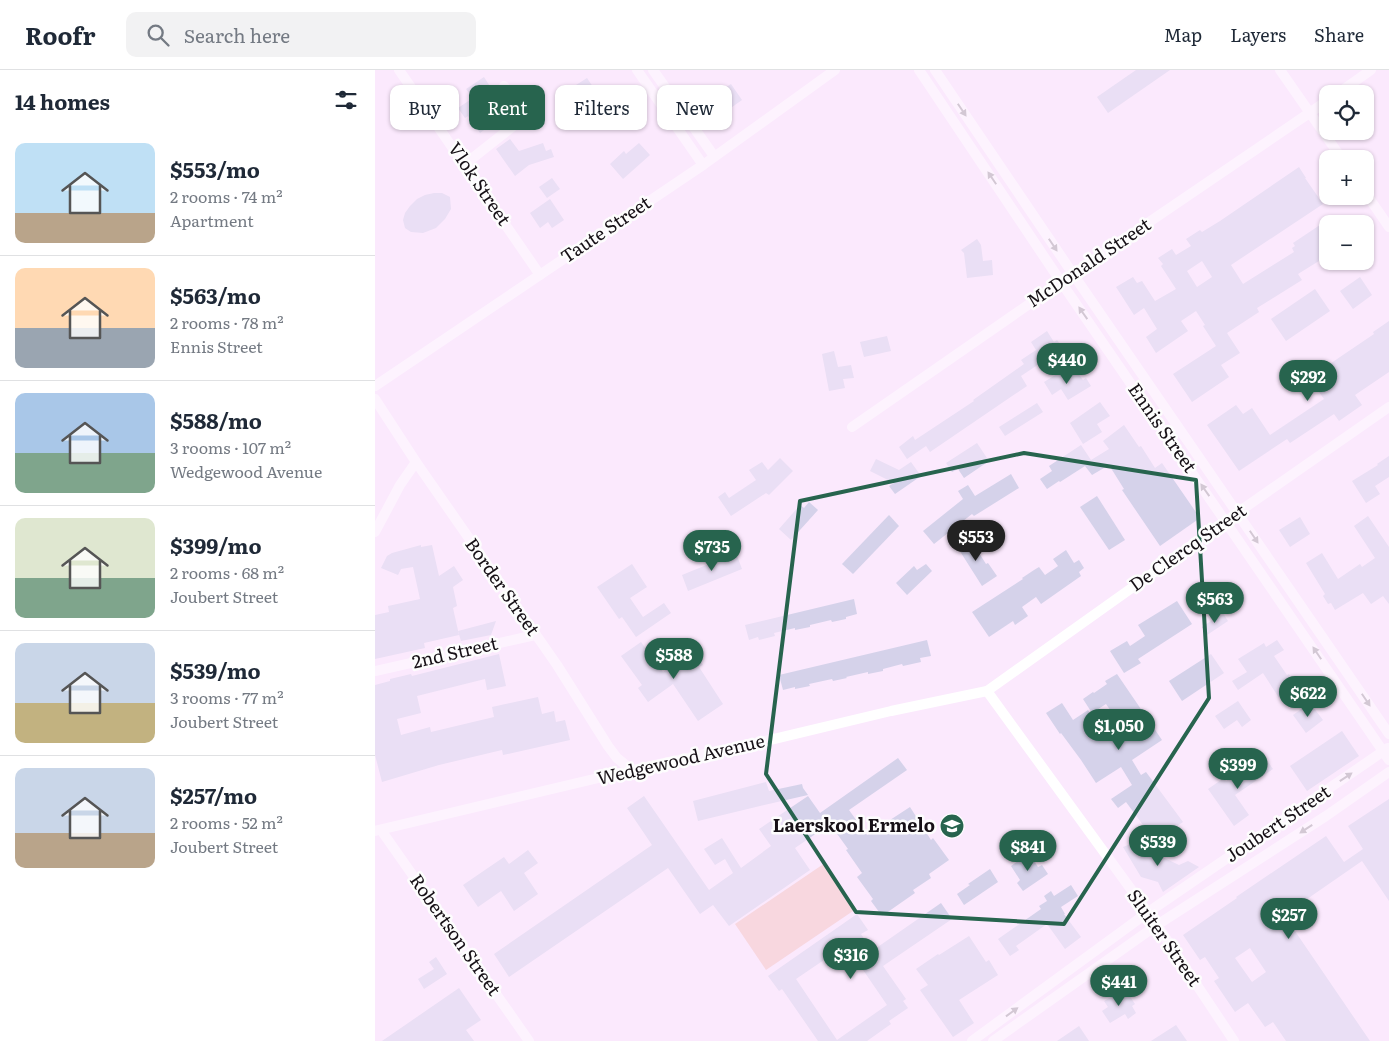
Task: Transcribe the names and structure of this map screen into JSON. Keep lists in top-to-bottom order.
{
  "streets": {
    "street": [
      "Vlok Street",
      "Taute Street",
      "McDonald Street",
      "Ennis Street",
      "De Clercq Street",
      "Border Street",
      "2nd Street",
      "Wedgewood Avenue",
      "Joubert Street",
      "Robertson Street",
      "Sluiter Street"
    ]
  },
  "crossings": [
    ["Vlok Street", "Taute Street"],
    ["McDonald Street", "Ennis Street"],
    ["Ennis Street", "De Clercq Street"],
    ["Ennis Street", "Joubert Street"],
    ["De Clercq Street", "Wedgewood Avenue"],
    ["De Clercq Street", "Sluiter Street"],
    ["Border Street", "2nd Street"],
    ["Border Street", "Wedgewood Avenue"],
    ["Wedgewood Avenue", "Robertson Street"],
    ["Wedgewood Avenue", "Sluiter Street"],
    ["Joubert Street", "Sluiter Street"]
  ],
  "places": {
    "school or university": ["Laerskool Ermelo"]
  },
  "page": {
    "header": "Roofr",
    "search": "Search here",
    "nav": ["Map", "Layers", "Share"],
    "heading": "14 homes",
    "map_buttons": ["+", "−"],
    "chip": [
      "Buy",
      "Rent",
      "Filters",
      "New"
    ],
    "list": [
      {
        "name": "$553/mo",
        "note": "2 rooms · 74 m² · Apartment"
      },
      {
        "name": "$563/mo",
        "note": "2 rooms · 78 m² · Ennis Street"
      },
      {
        "name": "$588/mo",
        "note": "3 rooms · 107 m² · Wedgewood Avenue"
      },
      {
        "name": "$399/mo",
        "note": "2 rooms · 68 m² · Joubert Street"
      },
      {
        "name": "$539/mo",
        "note": "3 rooms · 77 m² · Joubert Street"
      },
      {
        "name": "$257/mo",
        "note": "2 rooms · 52 m² · Joubert Street"
      }
    ],
    "price": [
      "$440",
      "$292",
      "$553",
      "$735",
      "$563",
      "$588",
      "$622",
      "$1,050",
      "$399",
      "$539",
      "$841",
      "$257",
      "$316",
      "$441"
    ]
  }
}
